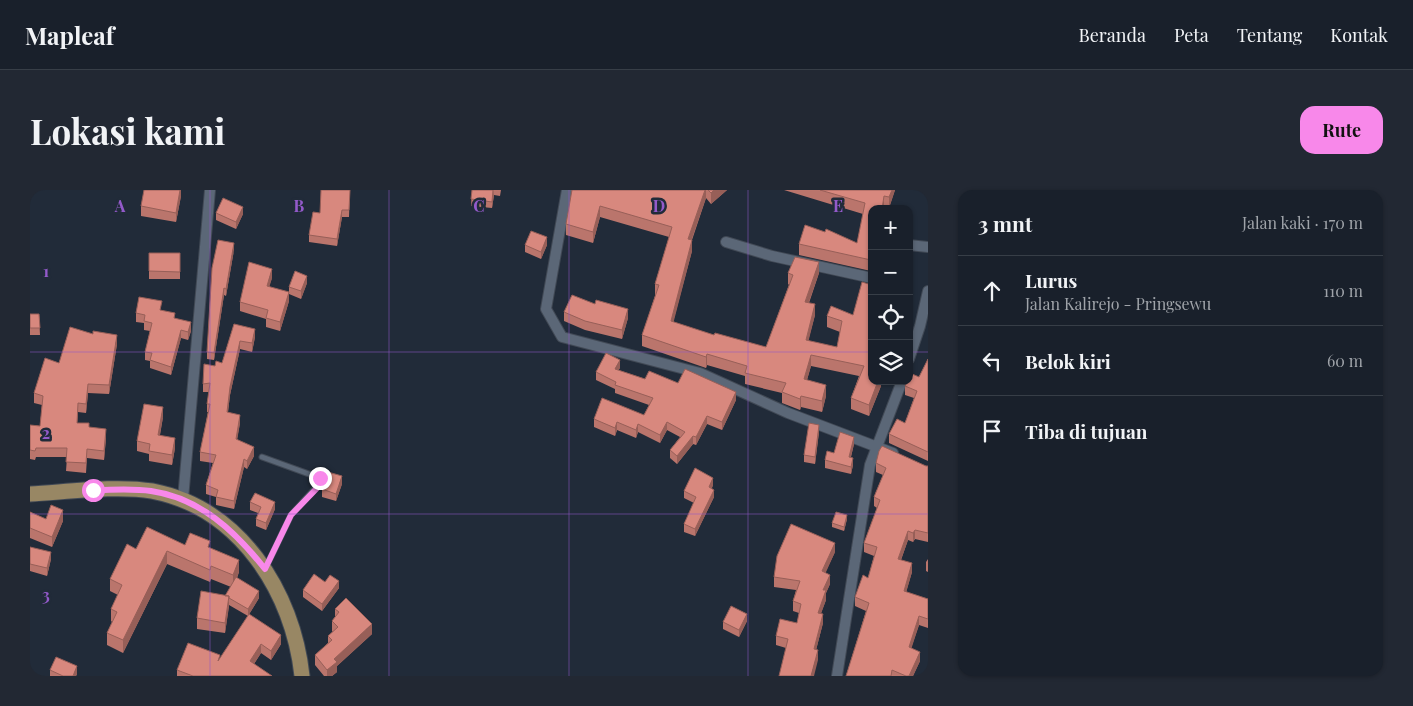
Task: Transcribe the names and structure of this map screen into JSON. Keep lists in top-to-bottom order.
{
  "page": {
    "header": "Mapleaf",
    "nav": [
      "Beranda",
      "Peta",
      "Tentang",
      "Kontak"
    ],
    "buttons": "Rute",
    "title": "Lokasi kami",
    "heading": ["3 mnt", "Jalan kaki · 170 m"],
    "map_buttons": ["+", "−"],
    "list": [
      ["Lurus", "Jalan Kalirejo - Pringsewu", "110 m"],
      ["Belok kiri", "60 m"],
      "Tiba di tujuan"
    ]
  },
  "grid": {
    "columns": [
      "A",
      "B",
      "C",
      "D",
      "E"
    ],
    "rows": ["1", "2", "3"]
  }
}
